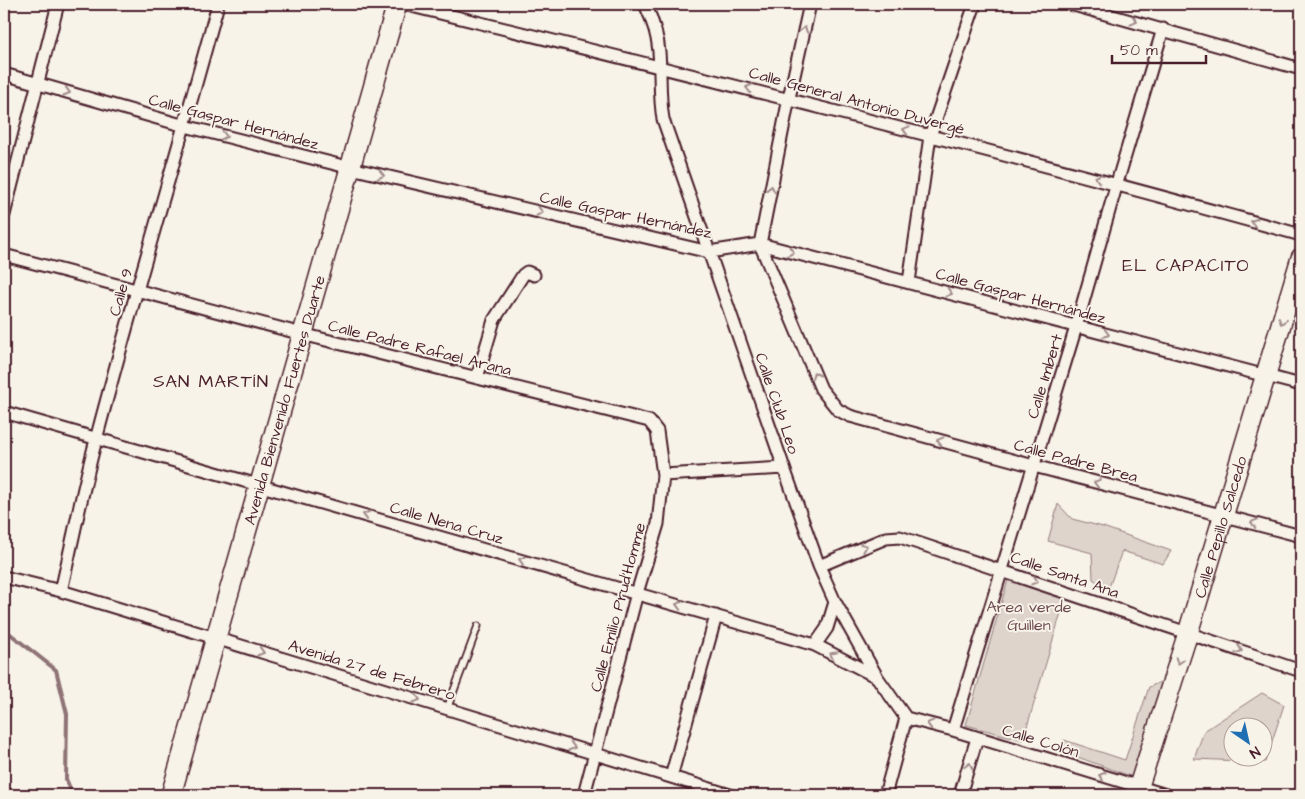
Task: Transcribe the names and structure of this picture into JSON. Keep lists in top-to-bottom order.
{
  "streets": {
    "main road": ["Avenida Bienvenido Fuertes Duarte", "Calle Pepillo Salcedo"],
    "street": [
      "Calle General Antonio Duvergé",
      "Calle Gaspar Hernández",
      "Calle 9",
      "Calle Padre Rafael Arana",
      "Calle Imbert",
      "Calle Club Leo",
      "Calle Padre Brea",
      "Calle Nena Cruz",
      "Calle Santa Ana",
      "Calle Emilio Prud'Homme",
      "Avenida 27 de Febrero",
      "Calle Colón"
    ]
  },
  "crossings": [
    ["Calle General Antonio Duvergé", "Calle Imbert"],
    ["Calle General Antonio Duvergé", "Calle Club Leo"],
    ["Calle Gaspar Hernández", "Calle 9"],
    ["Calle Gaspar Hernández", "Calle Imbert"],
    ["Calle Gaspar Hernández", "Avenida Bienvenido Fuertes Duarte"],
    ["Calle Gaspar Hernández", "Calle Club Leo"],
    ["Calle Gaspar Hernández", "Calle Padre Brea"],
    ["Calle Gaspar Hernández", "Calle Pepillo Salcedo"],
    ["Calle 9", "Calle Padre Rafael Arana"],
    ["Calle 9", "Calle Nena Cruz"],
    ["Calle 9", "Avenida 27 de Febrero"],
    ["Calle Padre Rafael Arana", "Avenida Bienvenido Fuertes Duarte"],
    ["Calle Padre Rafael Arana", "Calle Emilio Prud'Homme"],
    ["Calle Imbert", "Calle Padre Brea"],
    ["Calle Imbert", "Calle Santa Ana"],
    ["Calle Imbert", "Calle Colón"],
    ["Avenida Bienvenido Fuertes Duarte", "Calle Nena Cruz"],
    ["Avenida Bienvenido Fuertes Duarte", "Avenida 27 de Febrero"],
    ["Calle Club Leo", "Calle Nena Cruz"],
    ["Calle Club Leo", "Calle Santa Ana"],
    ["Calle Club Leo", "Calle Colón"],
    ["Calle Padre Brea", "Calle Pepillo Salcedo"],
    ["Calle Nena Cruz", "Calle Emilio Prud'Homme"],
    ["Calle Pepillo Salcedo", "Calle Santa Ana"],
    ["Calle Pepillo Salcedo", "Calle Colón"],
    ["Calle Emilio Prud'Homme", "Avenida 27 de Febrero"]
  ],
  "one_way": [
    "Calle General Antonio Duvergé",
    "Calle Gaspar Hernández",
    "Calle Padre Brea",
    "Calle Nena Cruz",
    "Calle Pepillo Salcedo",
    "Calle Santa Ana",
    "Avenida 27 de Febrero",
    "Calle Colón"
  ],
  "districts": ["EL CAPACITO", "SAN MARTÍN"],
  "parks": ["Area verde Guillen"],
  "scale_bar": "50 m",
  "north": "bottom right"
}
